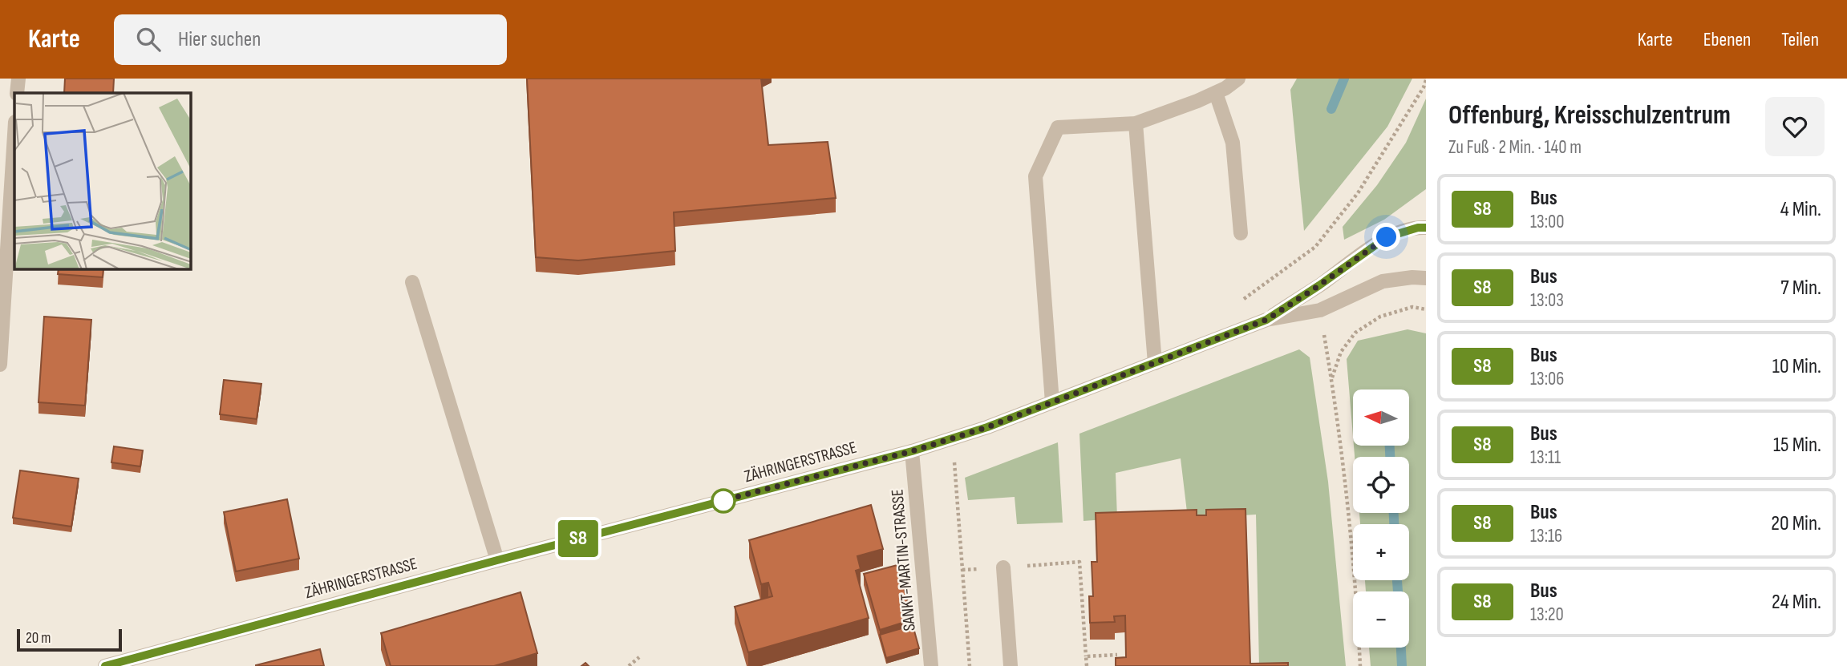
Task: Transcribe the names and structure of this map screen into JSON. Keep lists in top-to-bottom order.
{
  "streets": {
    "street": ["ZÄHRINGERSTRASSE", "SANKT-MARTIN-STRASSE"]
  },
  "crossings": [
    ["ZÄHRINGERSTRASSE", "SANKT-MARTIN-STRASSE"]
  ],
  "lines": ["bus line S8"],
  "scale_bar": "20 m",
  "north": "left",
  "page": {
    "header": "Karte",
    "search": "Hier suchen",
    "nav": ["Karte", "Ebenen", "Teilen"],
    "on_map": "S8",
    "heading": ["Offenburg, Kreisschulzentrum", "Zu Fuß · 2 Min. · 140 m"],
    "list": [
      {
        "mark": "S8",
        "name": "Bus",
        "note": "13:00",
        "value": "4 Min."
      },
      {
        "mark": "S8",
        "name": "Bus",
        "note": "13:03",
        "value": "7 Min."
      },
      {
        "mark": "S8",
        "name": "Bus",
        "note": "13:06",
        "value": "10 Min."
      },
      {
        "mark": "S8",
        "name": "Bus",
        "note": "13:11",
        "value": "15 Min."
      },
      {
        "mark": "S8",
        "name": "Bus",
        "note": "13:16",
        "value": "20 Min."
      },
      {
        "mark": "S8",
        "name": "Bus",
        "note": "13:20",
        "value": "24 Min."
      }
    ],
    "map_buttons": ["+", "−"],
    "scale": "20 m"
  }
}
